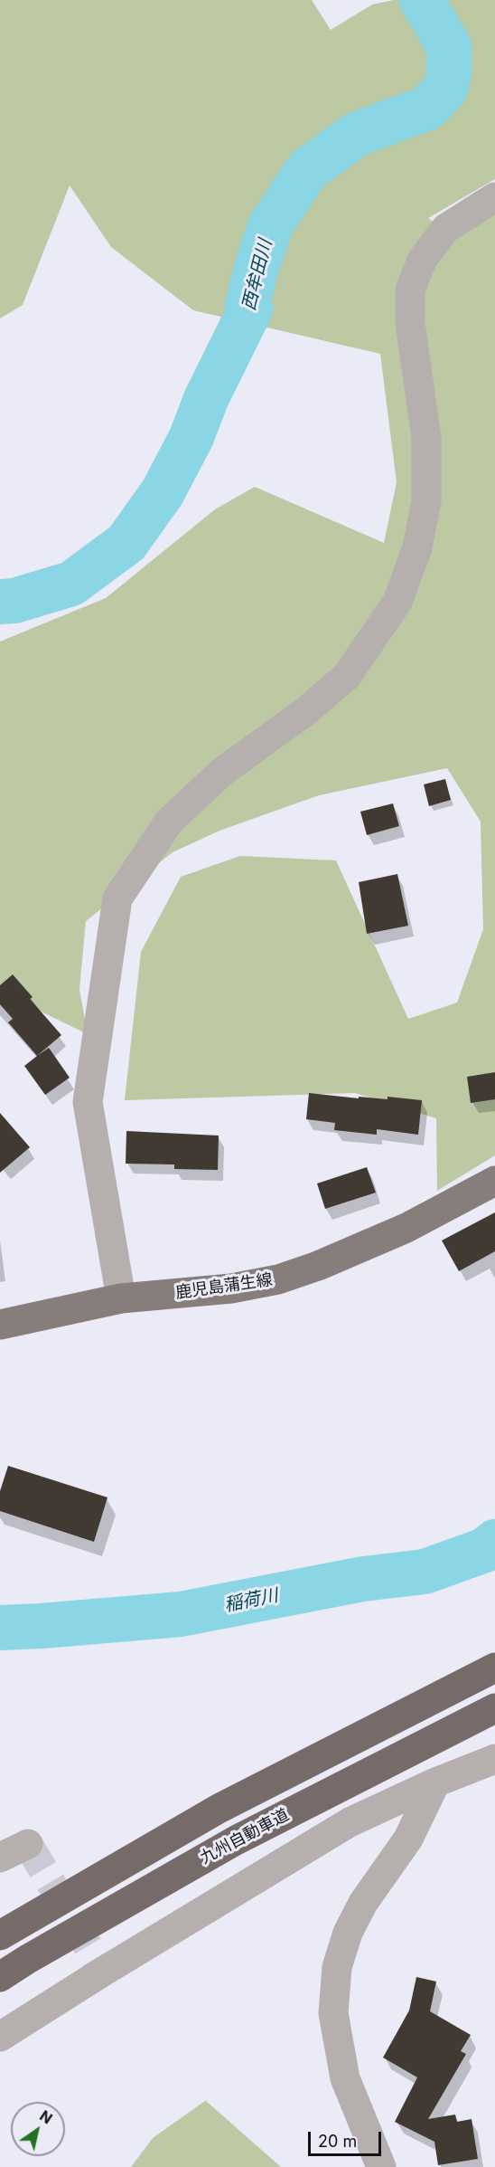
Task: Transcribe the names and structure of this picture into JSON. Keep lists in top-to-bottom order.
{
  "streets": {
    "highway": ["九州自動車道"],
    "main road": ["鹿児島蒲生線"]
  },
  "water": ["西牟田川", "稲荷川"],
  "scale_bar": "20 m",
  "north": "top right"
}
